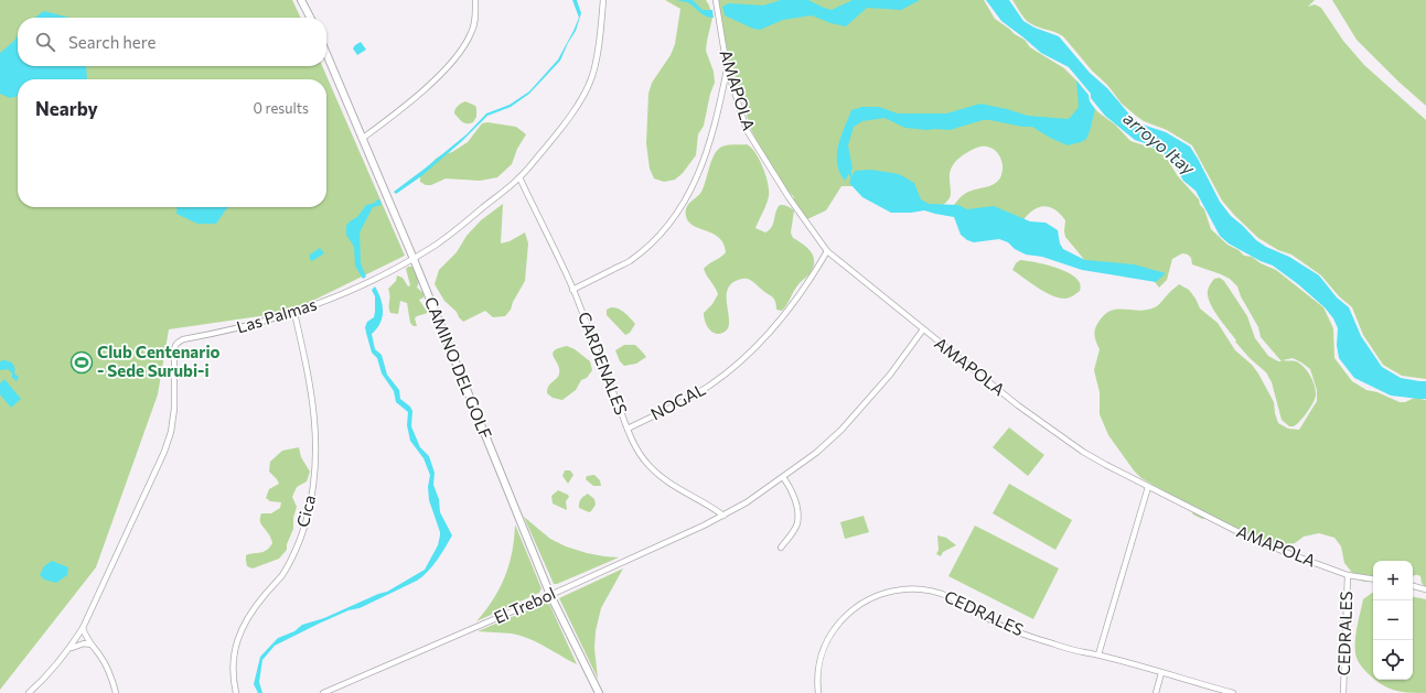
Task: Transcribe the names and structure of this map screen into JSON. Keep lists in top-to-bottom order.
{
  "streets": {
    "street": [
      "AMAPOLA",
      "Las Palmas",
      "CARDENALES",
      "CAMINO DEL GOLF",
      "NOGAL",
      "Cica",
      "El Trebol",
      "CEDRALES"
    ]
  },
  "crossings": [
    ["AMAPOLA", "NOGAL"],
    ["AMAPOLA", "El Trebol"],
    ["AMAPOLA", "CEDRALES"],
    ["Las Palmas", "CARDENALES"],
    ["Las Palmas", "CAMINO DEL GOLF"],
    ["Las Palmas", "Cica"],
    ["CARDENALES", "NOGAL"],
    ["CARDENALES", "El Trebol"],
    ["CAMINO DEL GOLF", "El Trebol"]
  ],
  "water": ["arroyo Itay"],
  "places": {
    "sports": ["Club Centenario - Sede Surubi-i"]
  },
  "page": {
    "search": "Search here",
    "heading": ["Nearby", "0 results"],
    "map_buttons": ["+", "−"]
  }
}
